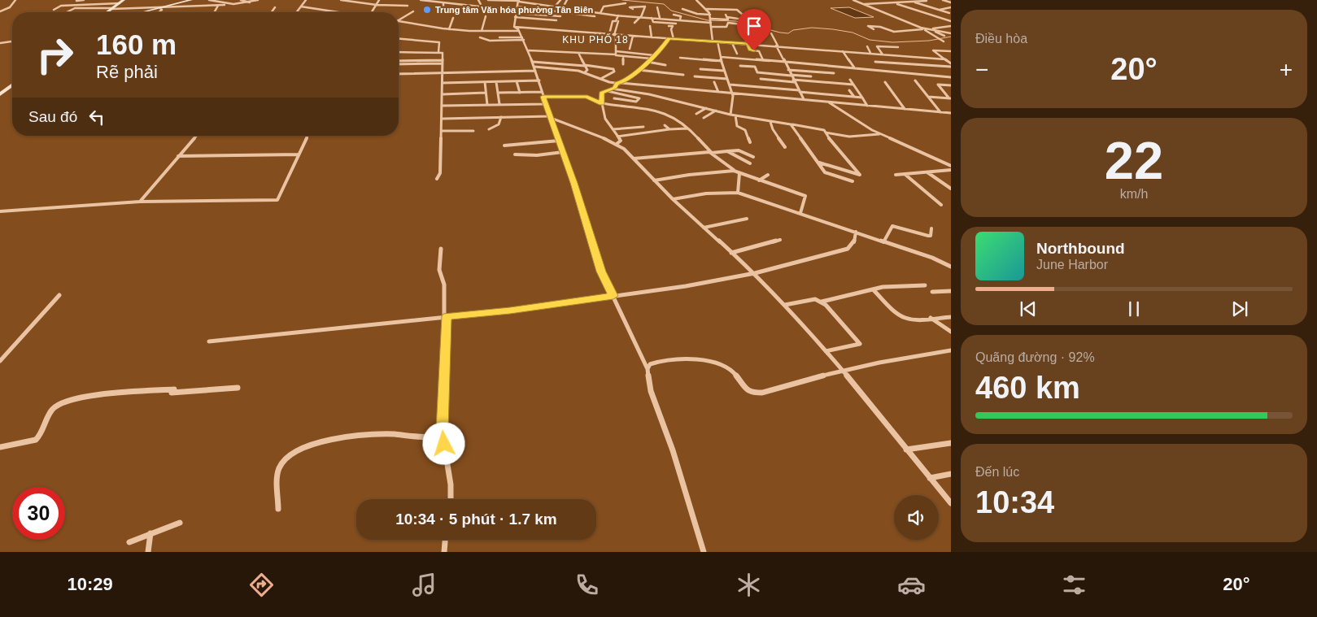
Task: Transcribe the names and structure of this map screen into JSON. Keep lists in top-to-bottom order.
{
  "districts": ["KHU PHỐ 18"],
  "places": ["Trung tâm Văn hóa phường Tân Biên"],
  "page": {
    "tile": [
      "Điều hòa",
      ["22", "km/h"],
      ["Quãng đường · 92%", "460 km"],
      ["Đến lúc", "10:34"]
    ],
    "turn": ["160 m", "Rẽ phải"],
    "heat": ["−", "20°", "+"],
    "then": "Sau đó",
    "song": ["Northbound", "June Harbor"],
    "limit": "30",
    "trip": "10:34 · 5 phút · 1.7 km",
    "tabs": ["10:29", "20°"]
  }
}
